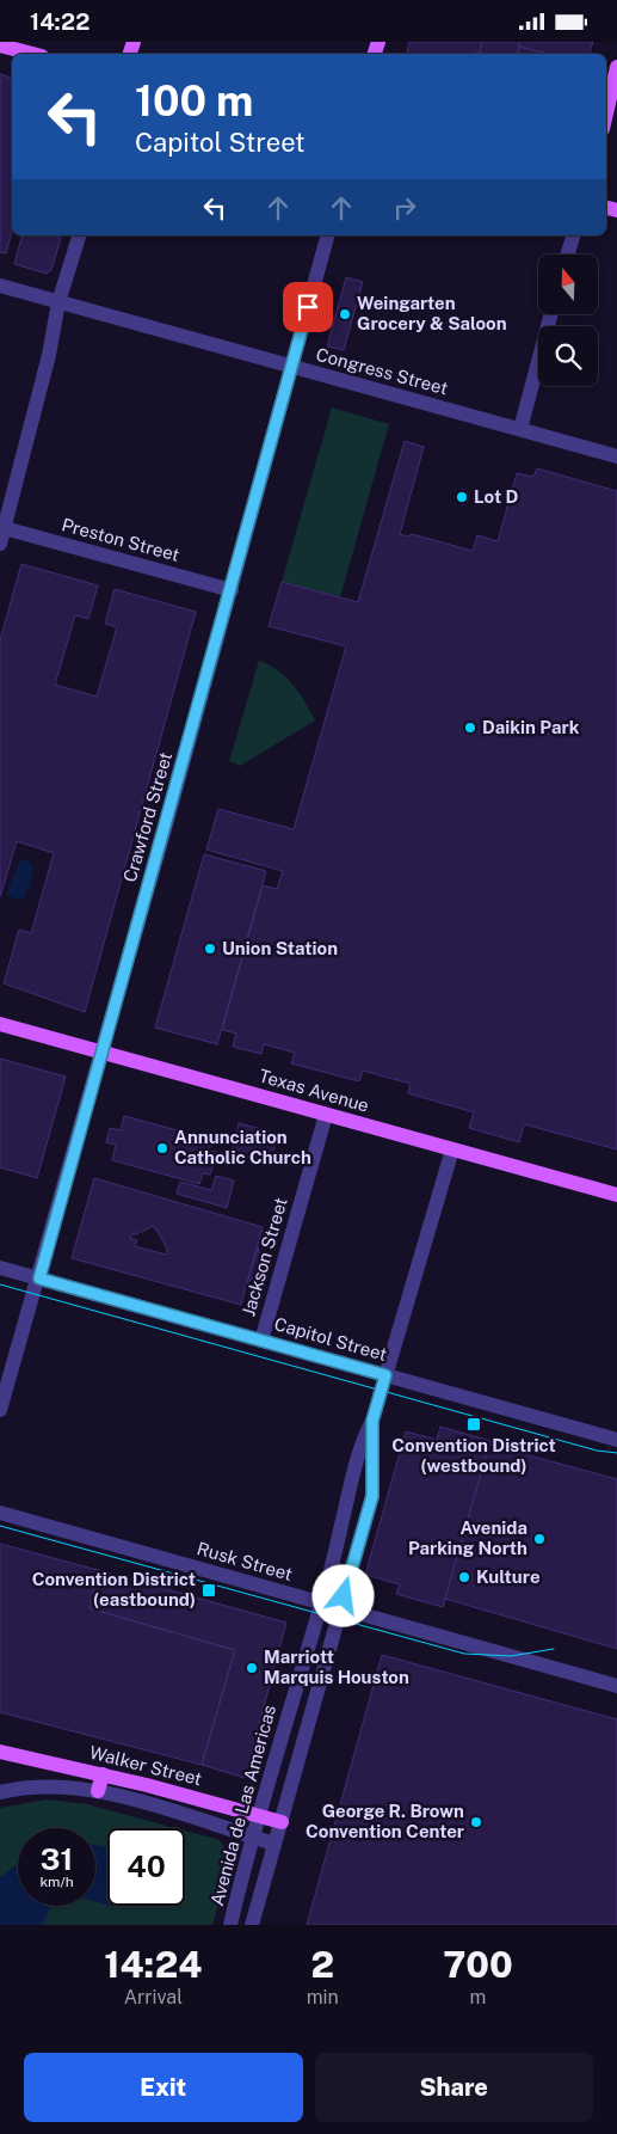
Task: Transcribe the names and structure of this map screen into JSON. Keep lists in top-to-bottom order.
{
  "streets": {
    "main road": ["Texas Avenue", "Walker Street"],
    "street": [
      "Congress Street",
      "Preston Street",
      "Crawford Street",
      "Jackson Street",
      "Capitol Street",
      "Rusk Street",
      "Avenida de Las Americas"
    ]
  },
  "crossings": [
    ["Congress Street", "Crawford Street"],
    ["Preston Street", "Crawford Street"],
    ["Crawford Street", "Texas Avenue"],
    ["Crawford Street", "Capitol Street"],
    ["Texas Avenue", "Jackson Street"],
    ["Texas Avenue", "Avenida de Las Americas"],
    ["Jackson Street", "Capitol Street"],
    ["Capitol Street", "Avenida de Las Americas"],
    ["Rusk Street", "Avenida de Las Americas"],
    ["Walker Street", "Avenida de Las Americas"]
  ],
  "places": {
    "other": [
      "Weingarten Grocery & Saloon",
      "Lot D",
      "Daikin Park",
      "Union Station",
      "Annunciation Catholic Church",
      "Avenida Parking North",
      "Kulture",
      "Marriott Marquis Houston",
      "George R. Brown Convention Center"
    ],
    "transit": ["Convention District (westbound)", "Convention District (eastbound)"]
  },
  "north": "top",
  "page": {
    "status": "14:22",
    "turn": ["100 m", "Capitol Street"],
    "speed": "31 km/h",
    "limit": "40",
    "eta": [
      "14:24",
      "Arrival",
      "2",
      "min",
      "700",
      "m"
    ],
    "buttons": ["Exit", "Share"]
  }
}
